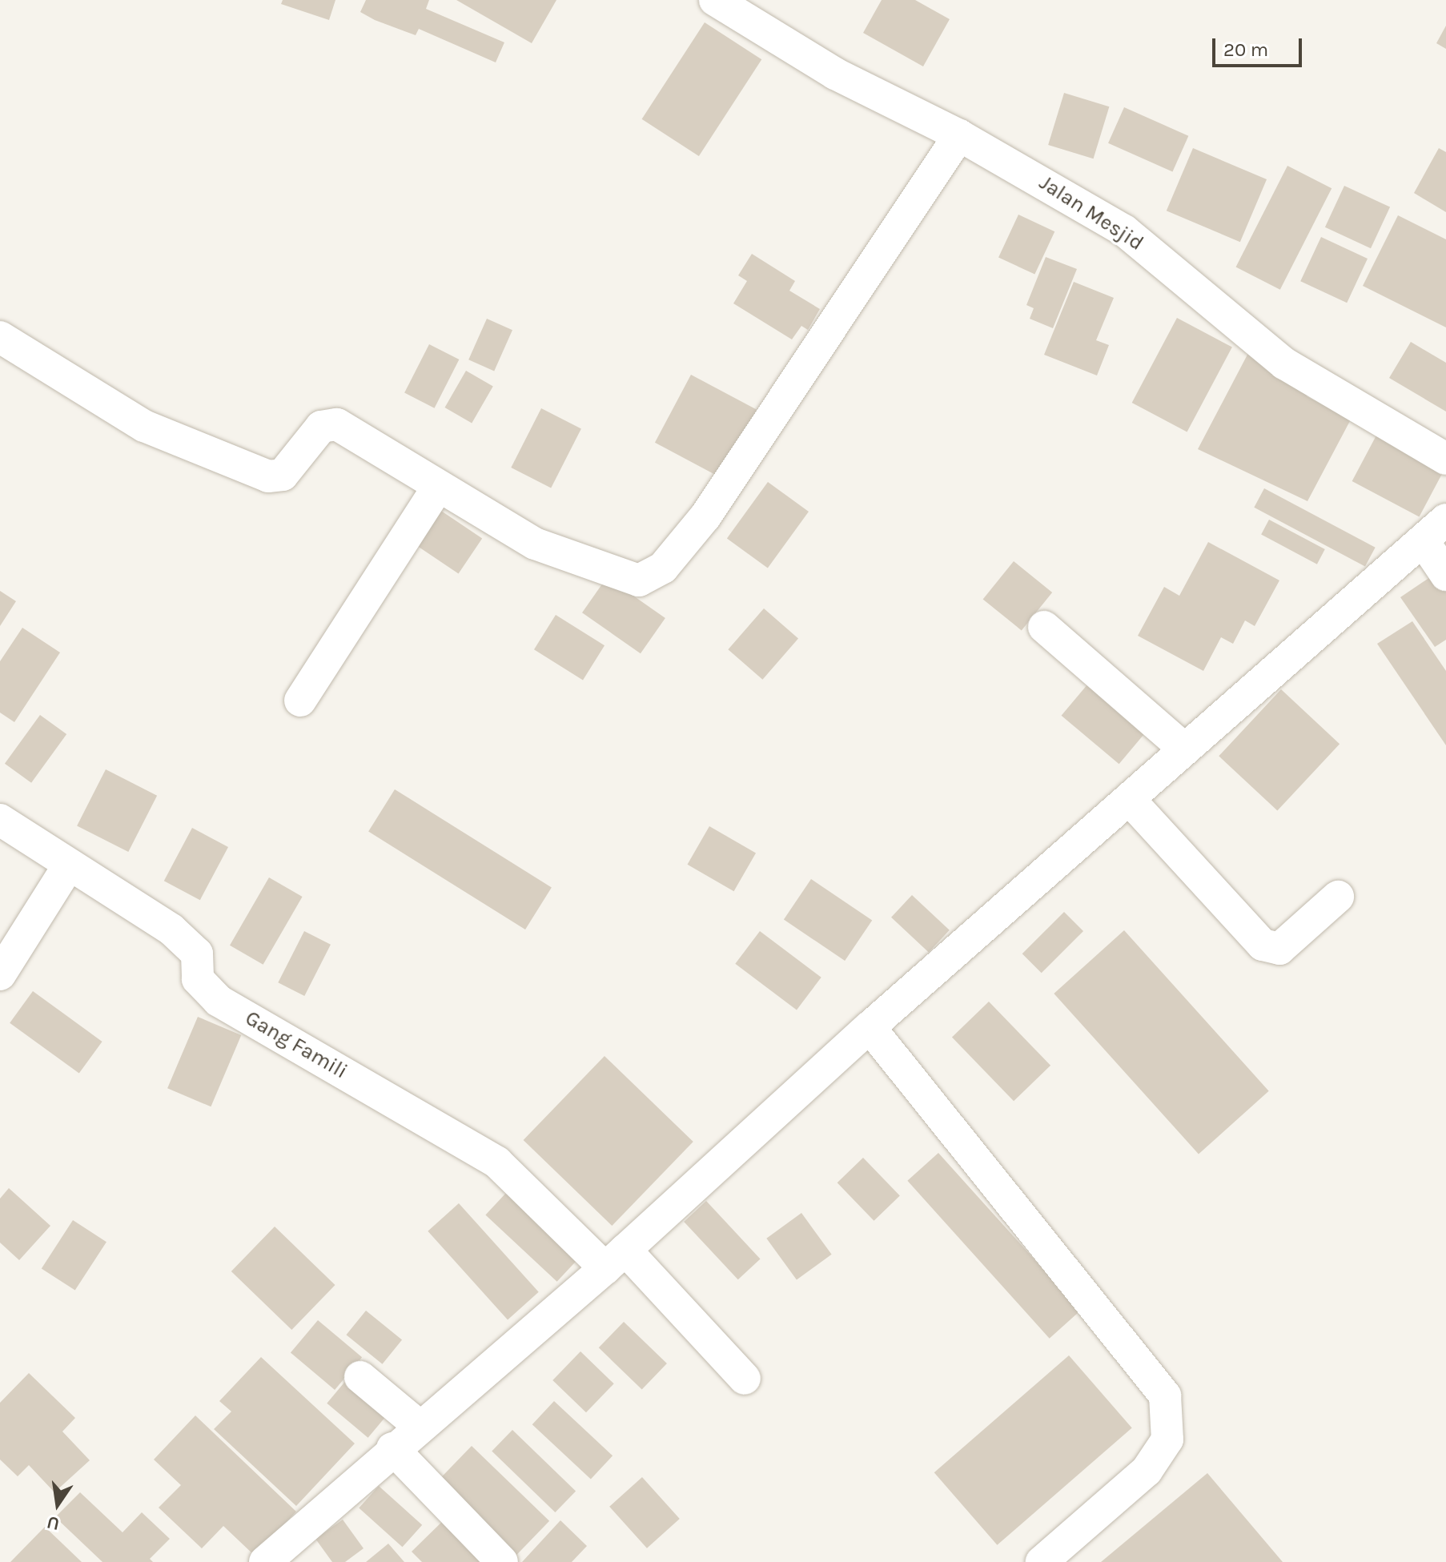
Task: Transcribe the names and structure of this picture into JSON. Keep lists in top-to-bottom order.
{
  "streets": {
    "street": ["Jalan Mesjid", "Gang Famili"]
  },
  "scale_bar": "20 m",
  "north": "bottom"
}
